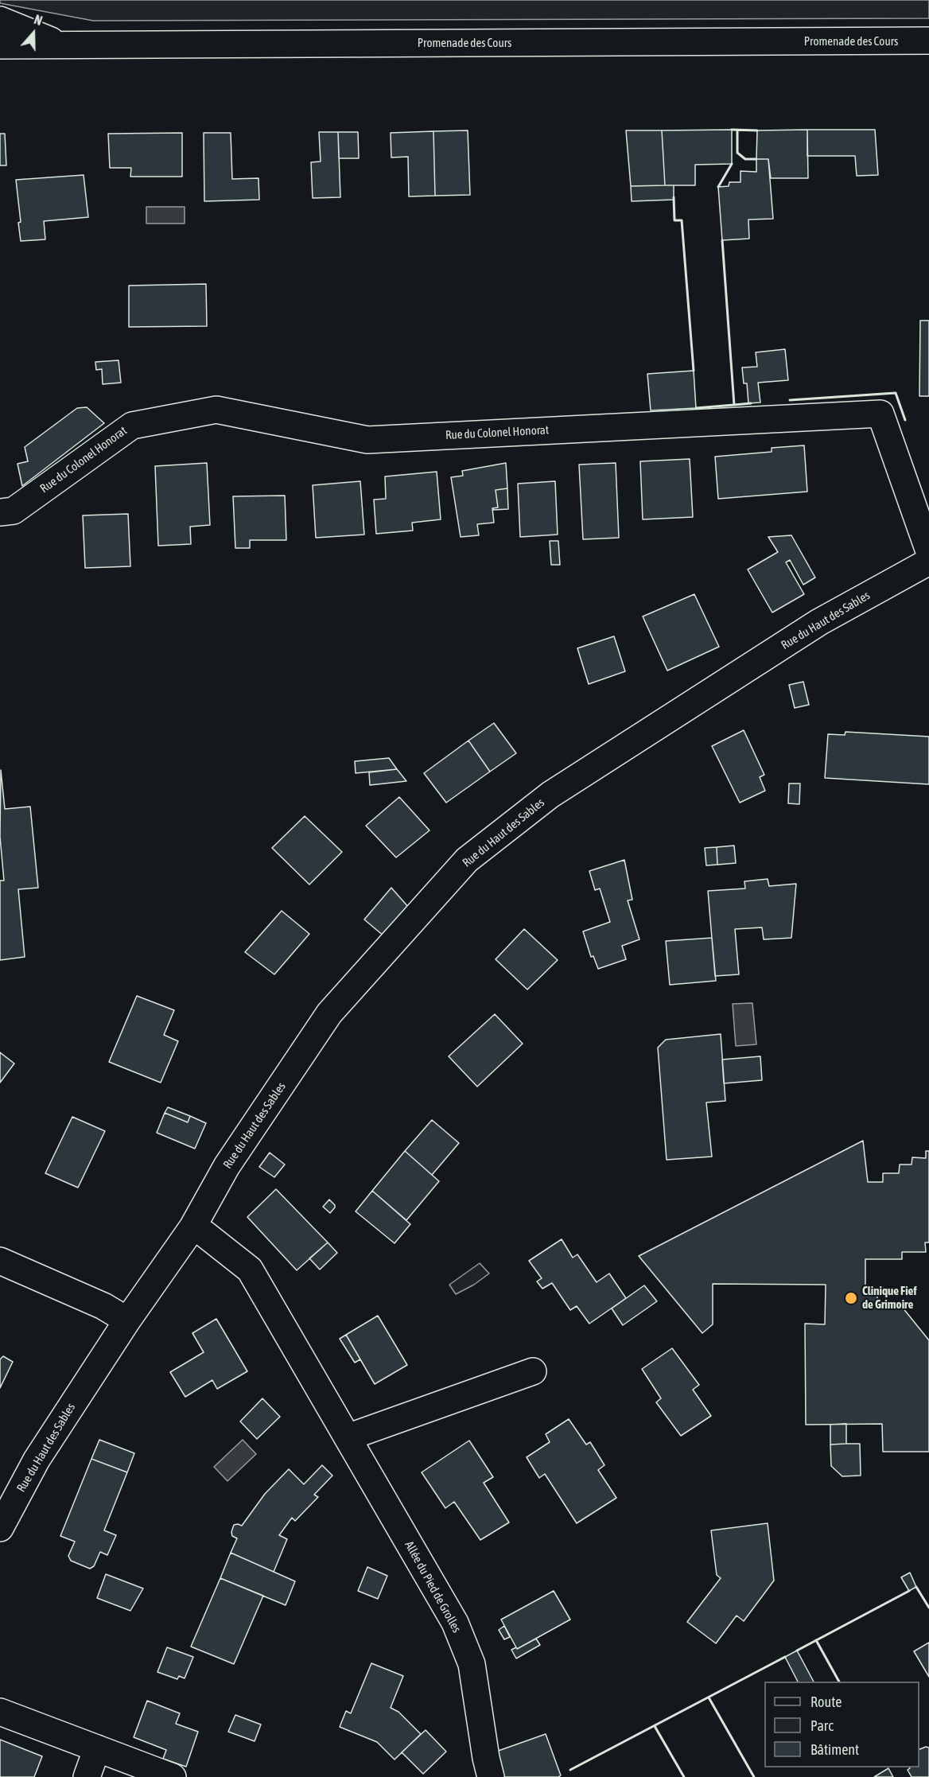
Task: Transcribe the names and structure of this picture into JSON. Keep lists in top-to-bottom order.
{
  "streets": {
    "street": [
      "Promenade des Cours",
      "Rue du Colonel Honorat",
      "Rue du Haut des Sables",
      "Allée du Pied de Grolles"
    ]
  },
  "places": ["Clinique Fief de Grimoire"],
  "legend": ["Route", "Parc", "Bâtiment"],
  "north": "top"
}
